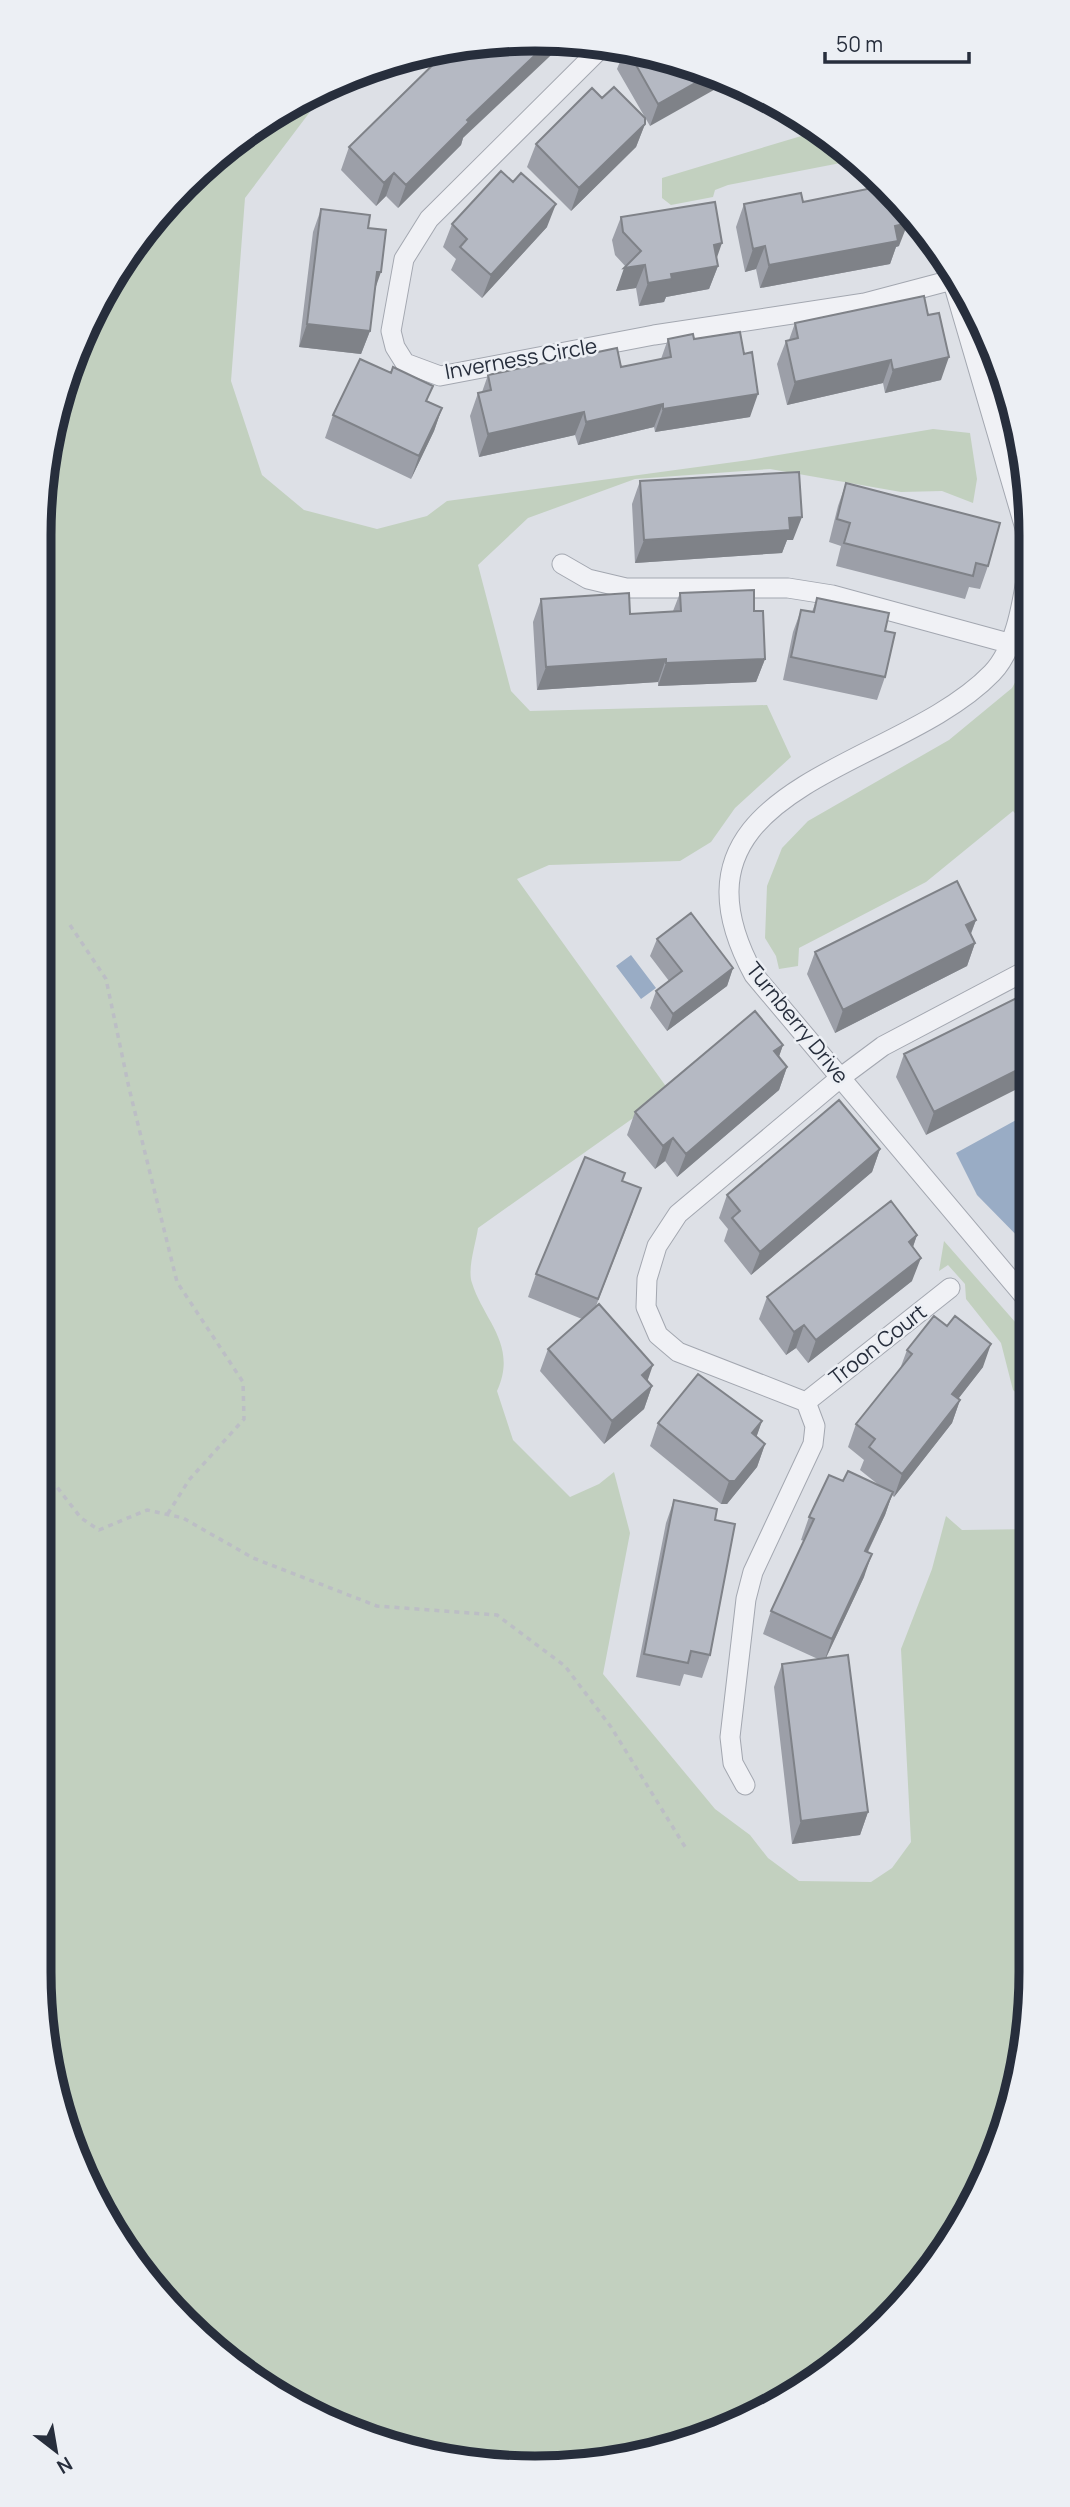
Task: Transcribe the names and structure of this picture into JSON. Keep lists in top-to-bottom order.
{
  "streets": {
    "street": ["Inverness Circle", "Turnberry Drive", "Troon Court"]
  },
  "scale_bar": "50 m",
  "north": "bottom right"
}
